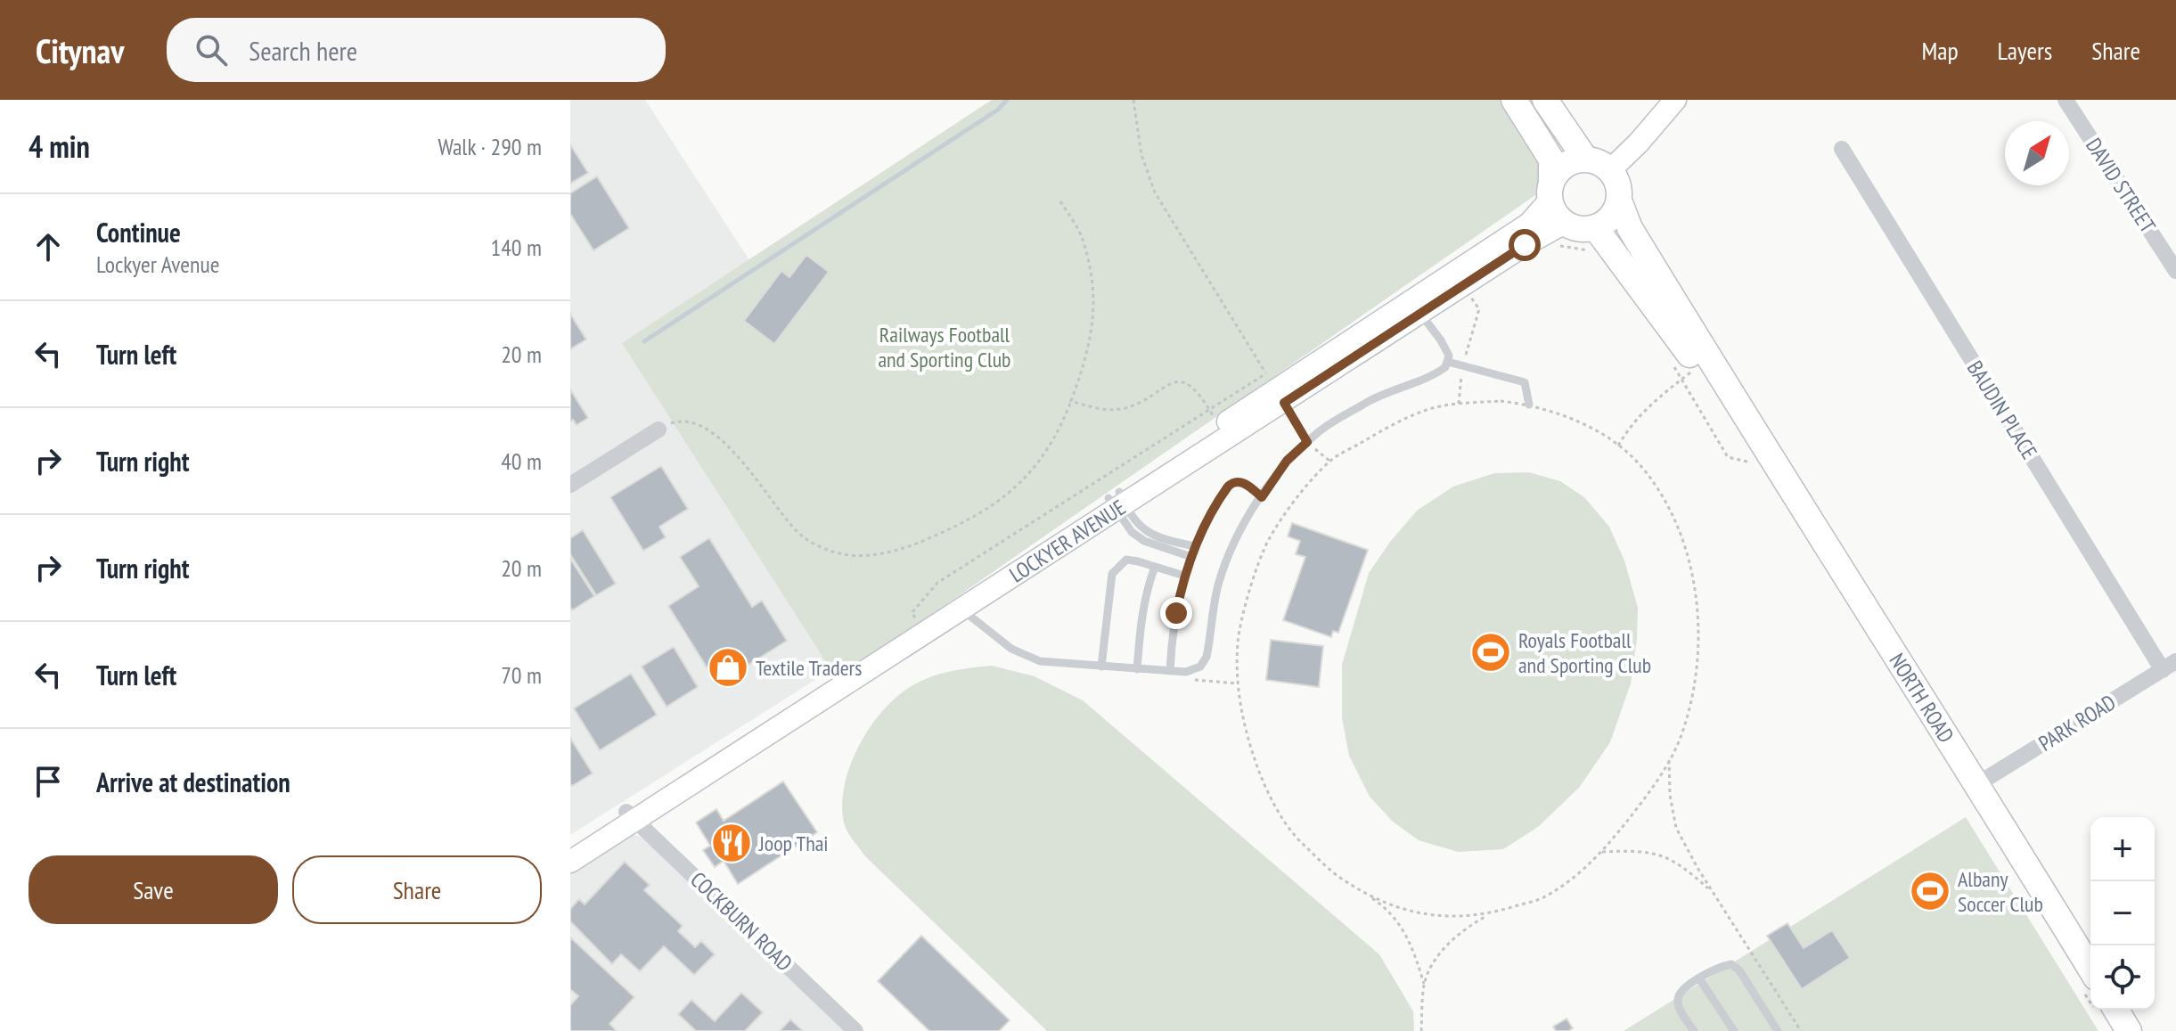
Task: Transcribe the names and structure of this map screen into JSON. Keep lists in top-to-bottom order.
{
  "streets": {
    "main road": ["LOCKYER AVENUE", "NORTH ROAD"],
    "street": [
      "DAVID STREET",
      "BAUDIN PLACE",
      "PARK ROAD",
      "COCKBURN ROAD"
    ]
  },
  "crossings": [
    ["BAUDIN PLACE", "PARK ROAD"],
    ["LOCKYER AVENUE", "NORTH ROAD"],
    ["LOCKYER AVENUE", "COCKBURN ROAD"],
    ["NORTH ROAD", "PARK ROAD"]
  ],
  "parks": ["Railways Football and Sporting Club"],
  "places": {
    "sports": ["Royals Football and Sporting Club", "Albany Soccer Club"],
    "shop": ["Textile Traders"],
    "restaurant": ["Joop Thai"]
  },
  "north": "top right",
  "page": {
    "header": "Citynav",
    "search": "Search here",
    "nav": ["Map", "Layers", "Share"],
    "heading": ["4 min", "Walk · 290 m"],
    "list": [
      ["Continue", "Lockyer Avenue", "140 m"],
      ["Turn left", "20 m"],
      ["Turn right", "40 m"],
      ["Turn right", "20 m"],
      ["Turn left", "70 m"],
      "Arrive at destination"
    ],
    "map_buttons": ["+", "−"],
    "buttons": ["Save", "Share"]
  }
}
